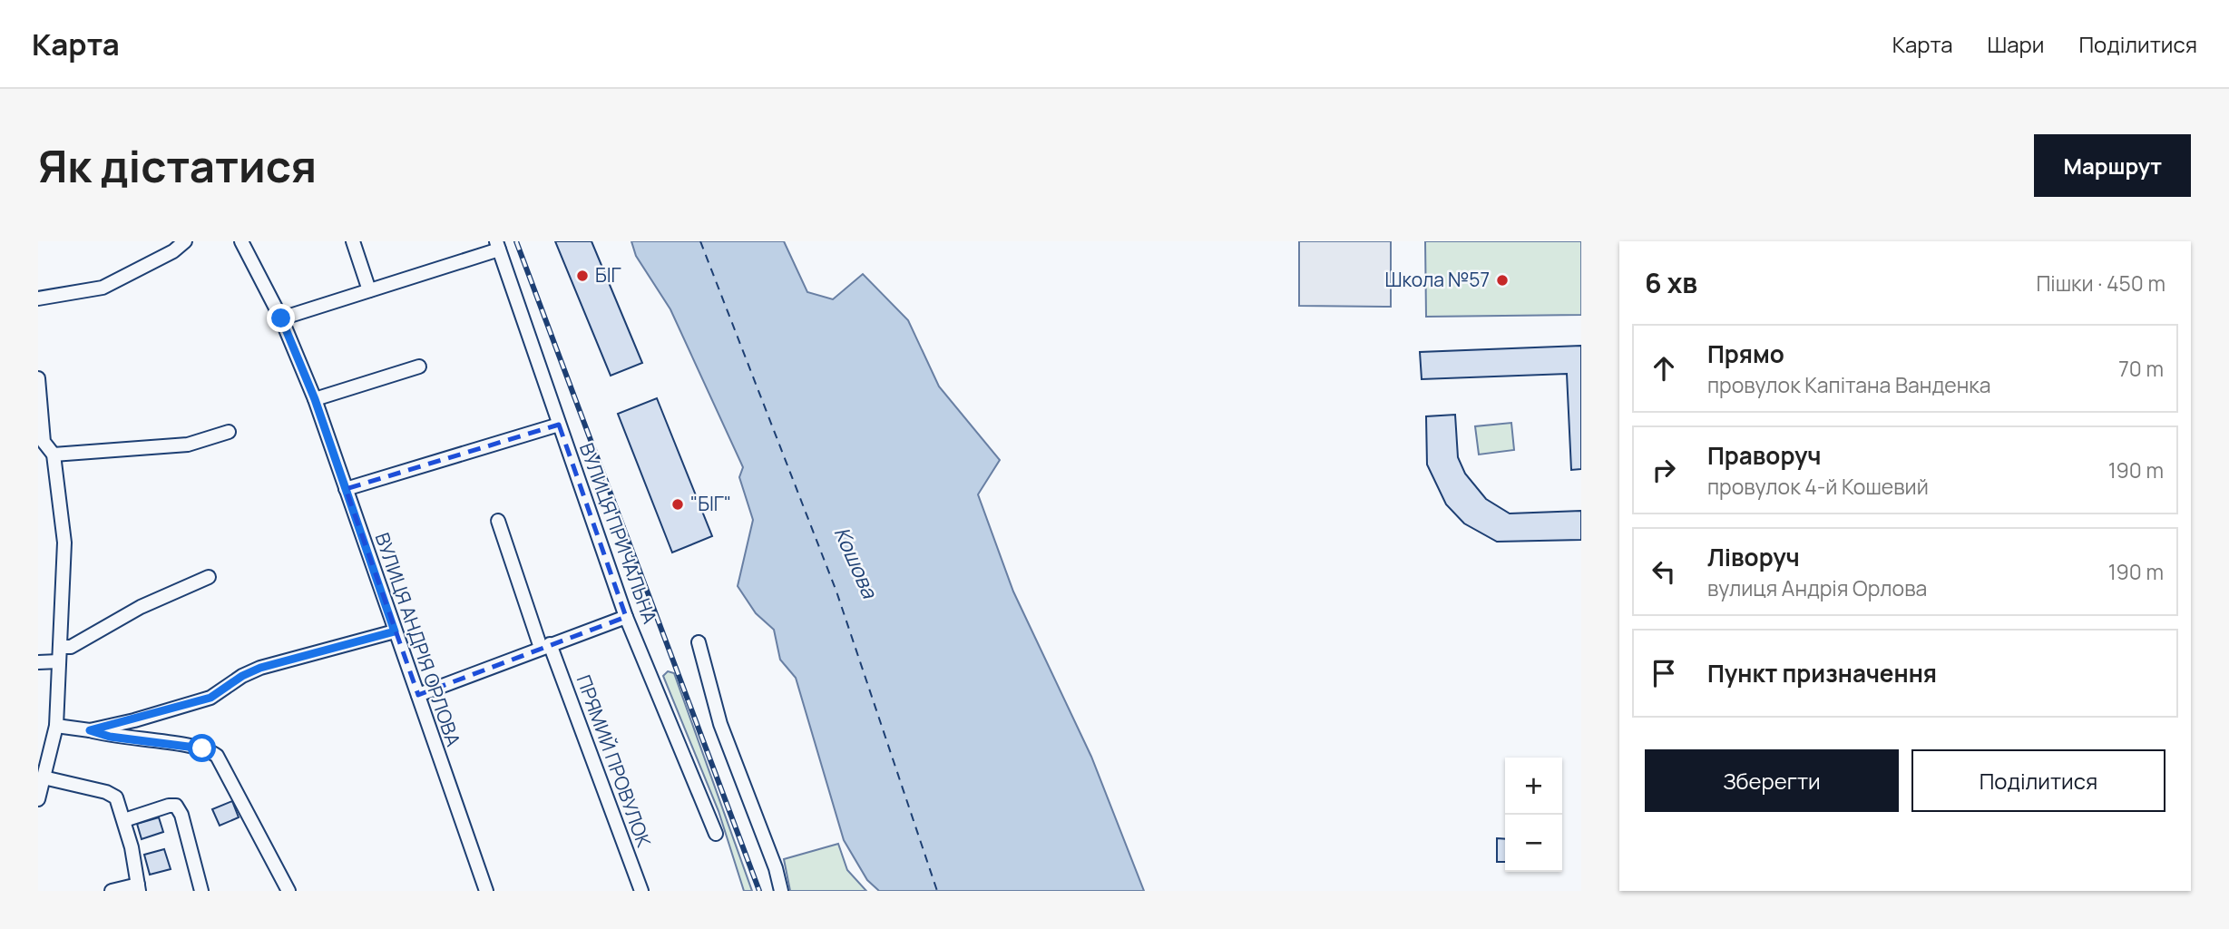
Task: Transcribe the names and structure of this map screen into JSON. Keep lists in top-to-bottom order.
{
  "streets": {
    "street": ["ВУЛИЦЯ ПРИЧАЛЬНА", "ВУЛИЦЯ АНДРІЯ ОРЛОВА", "ПРЯМИЙ ПРОВУЛОК"]
  },
  "water": ["Кошова"],
  "places": ["БІГ", "Школа №57", "\"БІГ\""],
  "page": {
    "header": "Карта",
    "nav": ["Карта", "Шари", "Поділитися"],
    "buttons": [
      "Маршрут",
      ["Зберегти", "Поділитися"]
    ],
    "title": "Як дістатися",
    "heading": ["6 хв", "Пішки · 450 m"],
    "list": [
      ["Прямо", "провулок Капітана Ванденка", "70 m"],
      ["Праворуч", "провулок 4-й Кошевий", "190 m"],
      ["Ліворуч", "вулиця Андрія Орлова", "190 m"],
      "Пункт призначення"
    ],
    "map_buttons": ["+", "−"]
  }
}
